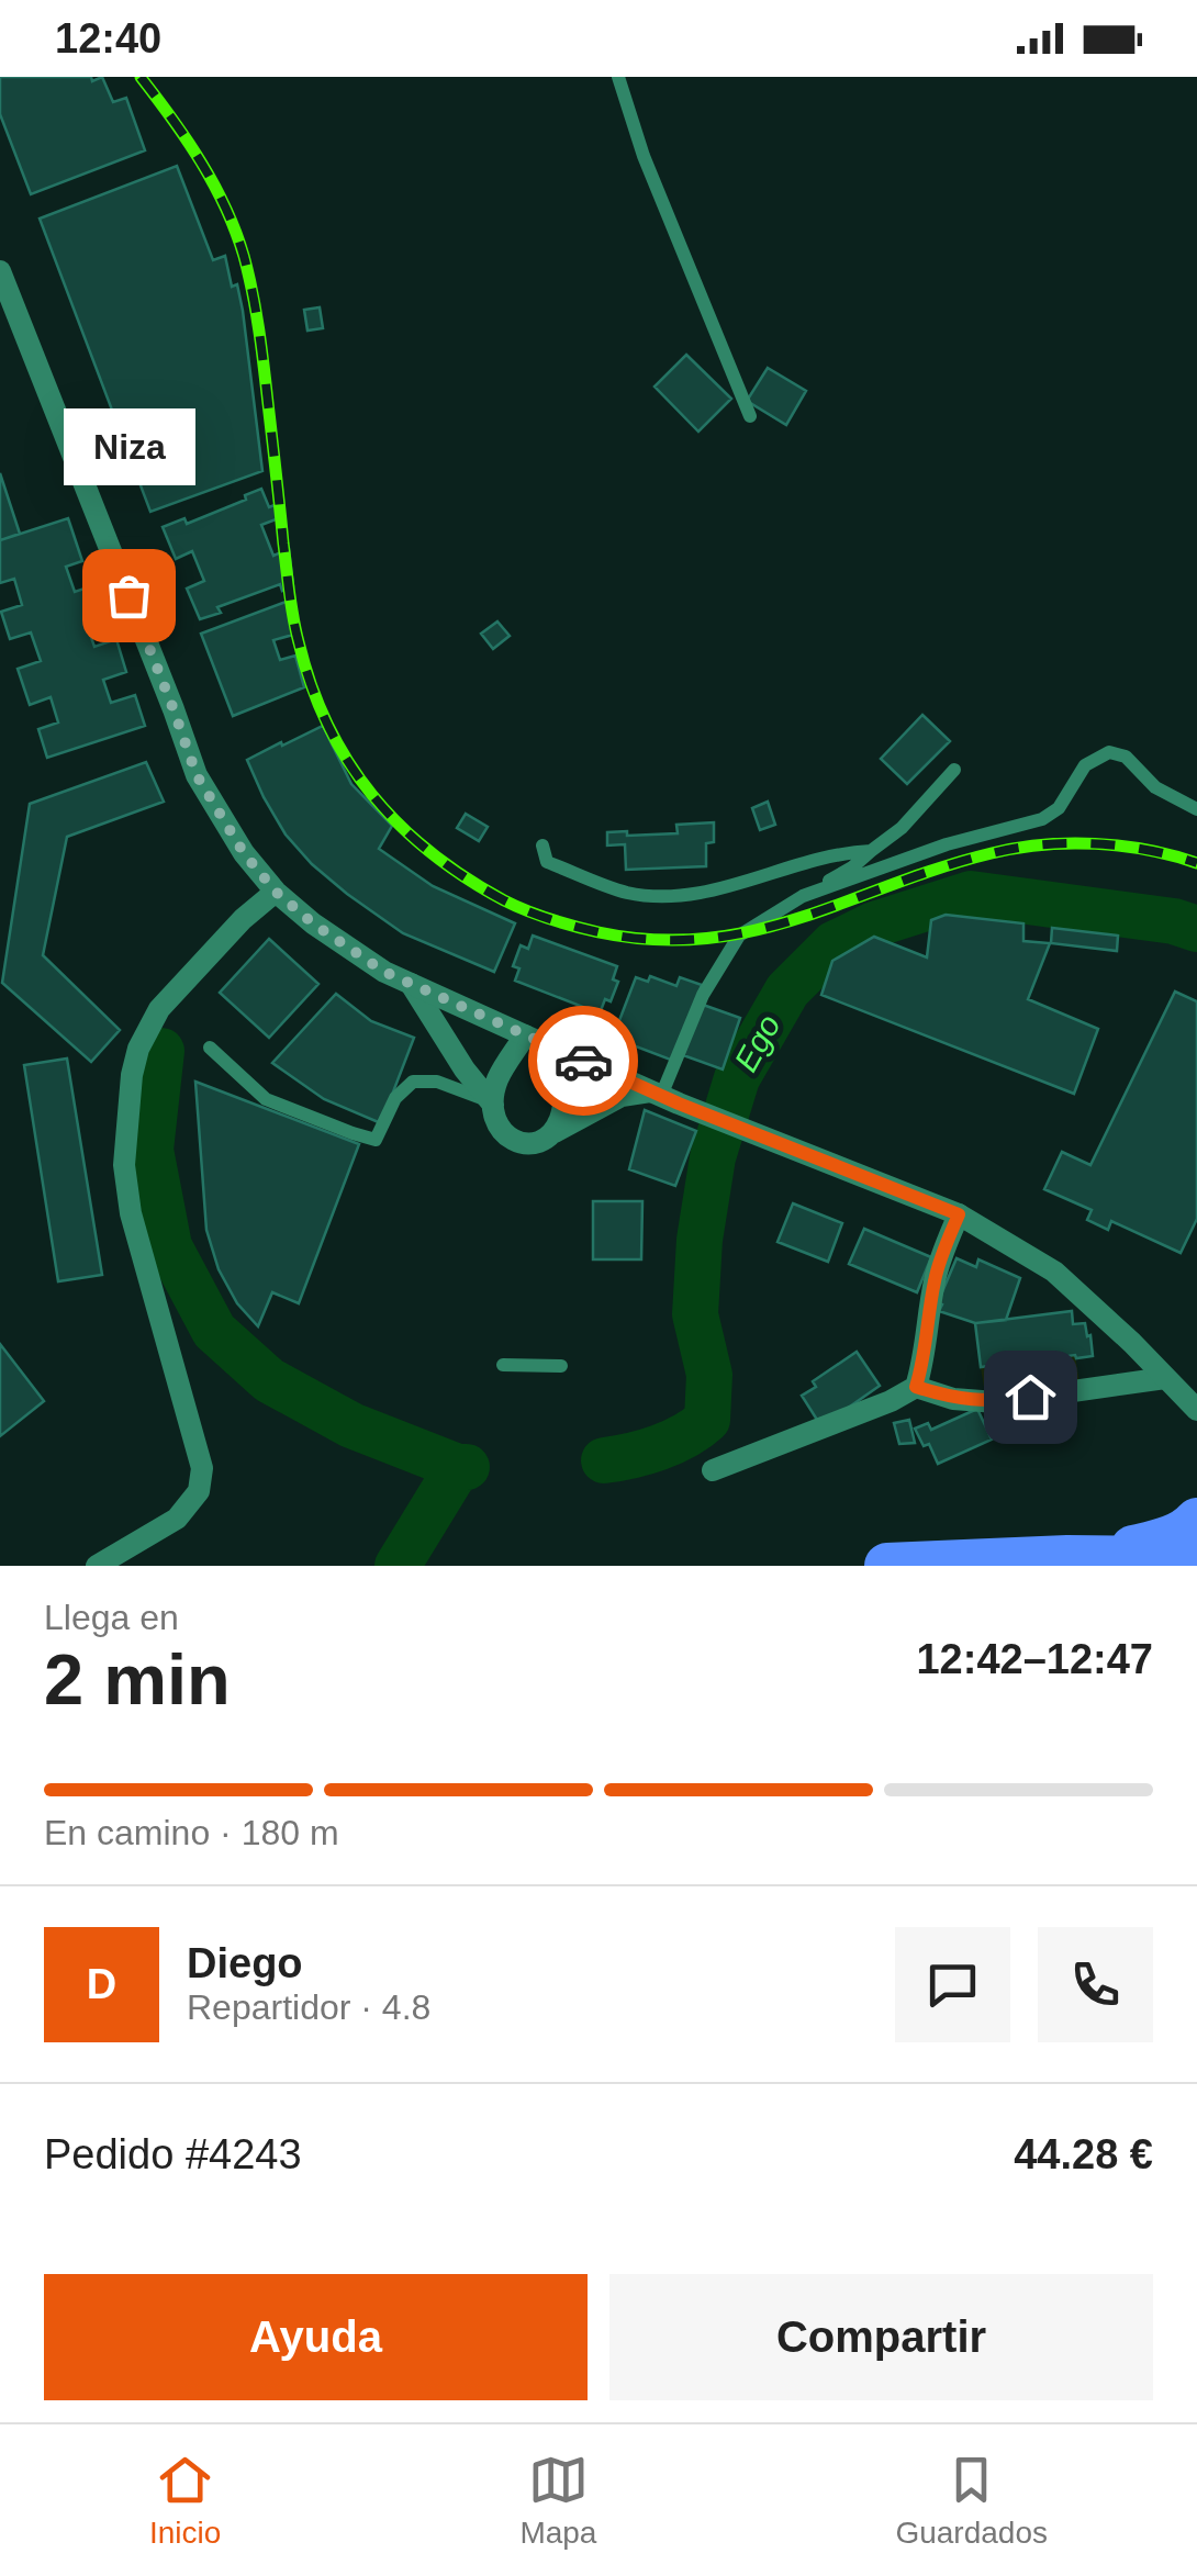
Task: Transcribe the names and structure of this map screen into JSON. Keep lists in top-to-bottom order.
{
  "water": ["Ego"],
  "places": ["Niza"],
  "page": {
    "status": "12:40",
    "bubble": "Niza",
    "heading": ["2 min", "Llega en", "12:42–12:47"],
    "panel": [
      "Diego",
      "Repartidor · 4.8",
      "Pedido #4243",
      "44.28 €"
    ],
    "bar": "En camino · 180 m",
    "round": "D",
    "buttons": ["Ayuda", "Compartir"],
    "tabs": ["Inicio", "Mapa", "Guardados"]
  }
}
